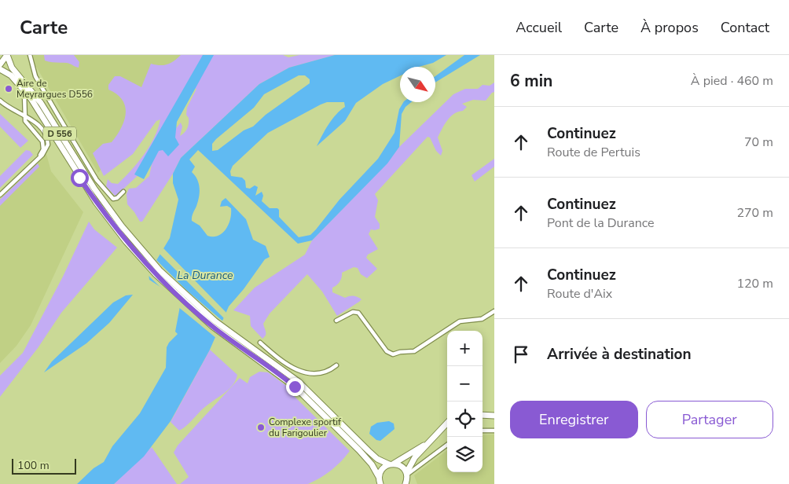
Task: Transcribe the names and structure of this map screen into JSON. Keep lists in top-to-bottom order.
{
  "streets": {
    "main road": ["D 556"]
  },
  "water": ["La Durance"],
  "places": ["Aire de Meyrargues D556", "Complexe sportif du Farigoulier"],
  "scale_bar": "100 m",
  "north": "bottom right",
  "page": {
    "header": "Carte",
    "nav": [
      "Accueil",
      "Carte",
      "À propos",
      "Contact"
    ],
    "heading": ["6 min", "À pied · 460 m"],
    "list": [
      ["Continuez", "Route de Pertuis", "70 m"],
      ["Continuez", "Pont de la Durance", "270 m"],
      ["Continuez", "Route d'Aix", "120 m"],
      "Arrivée à destination"
    ],
    "map_buttons": ["+", "−"],
    "buttons": ["Enregistrer", "Partager"],
    "scale": "100 m"
  }
}
